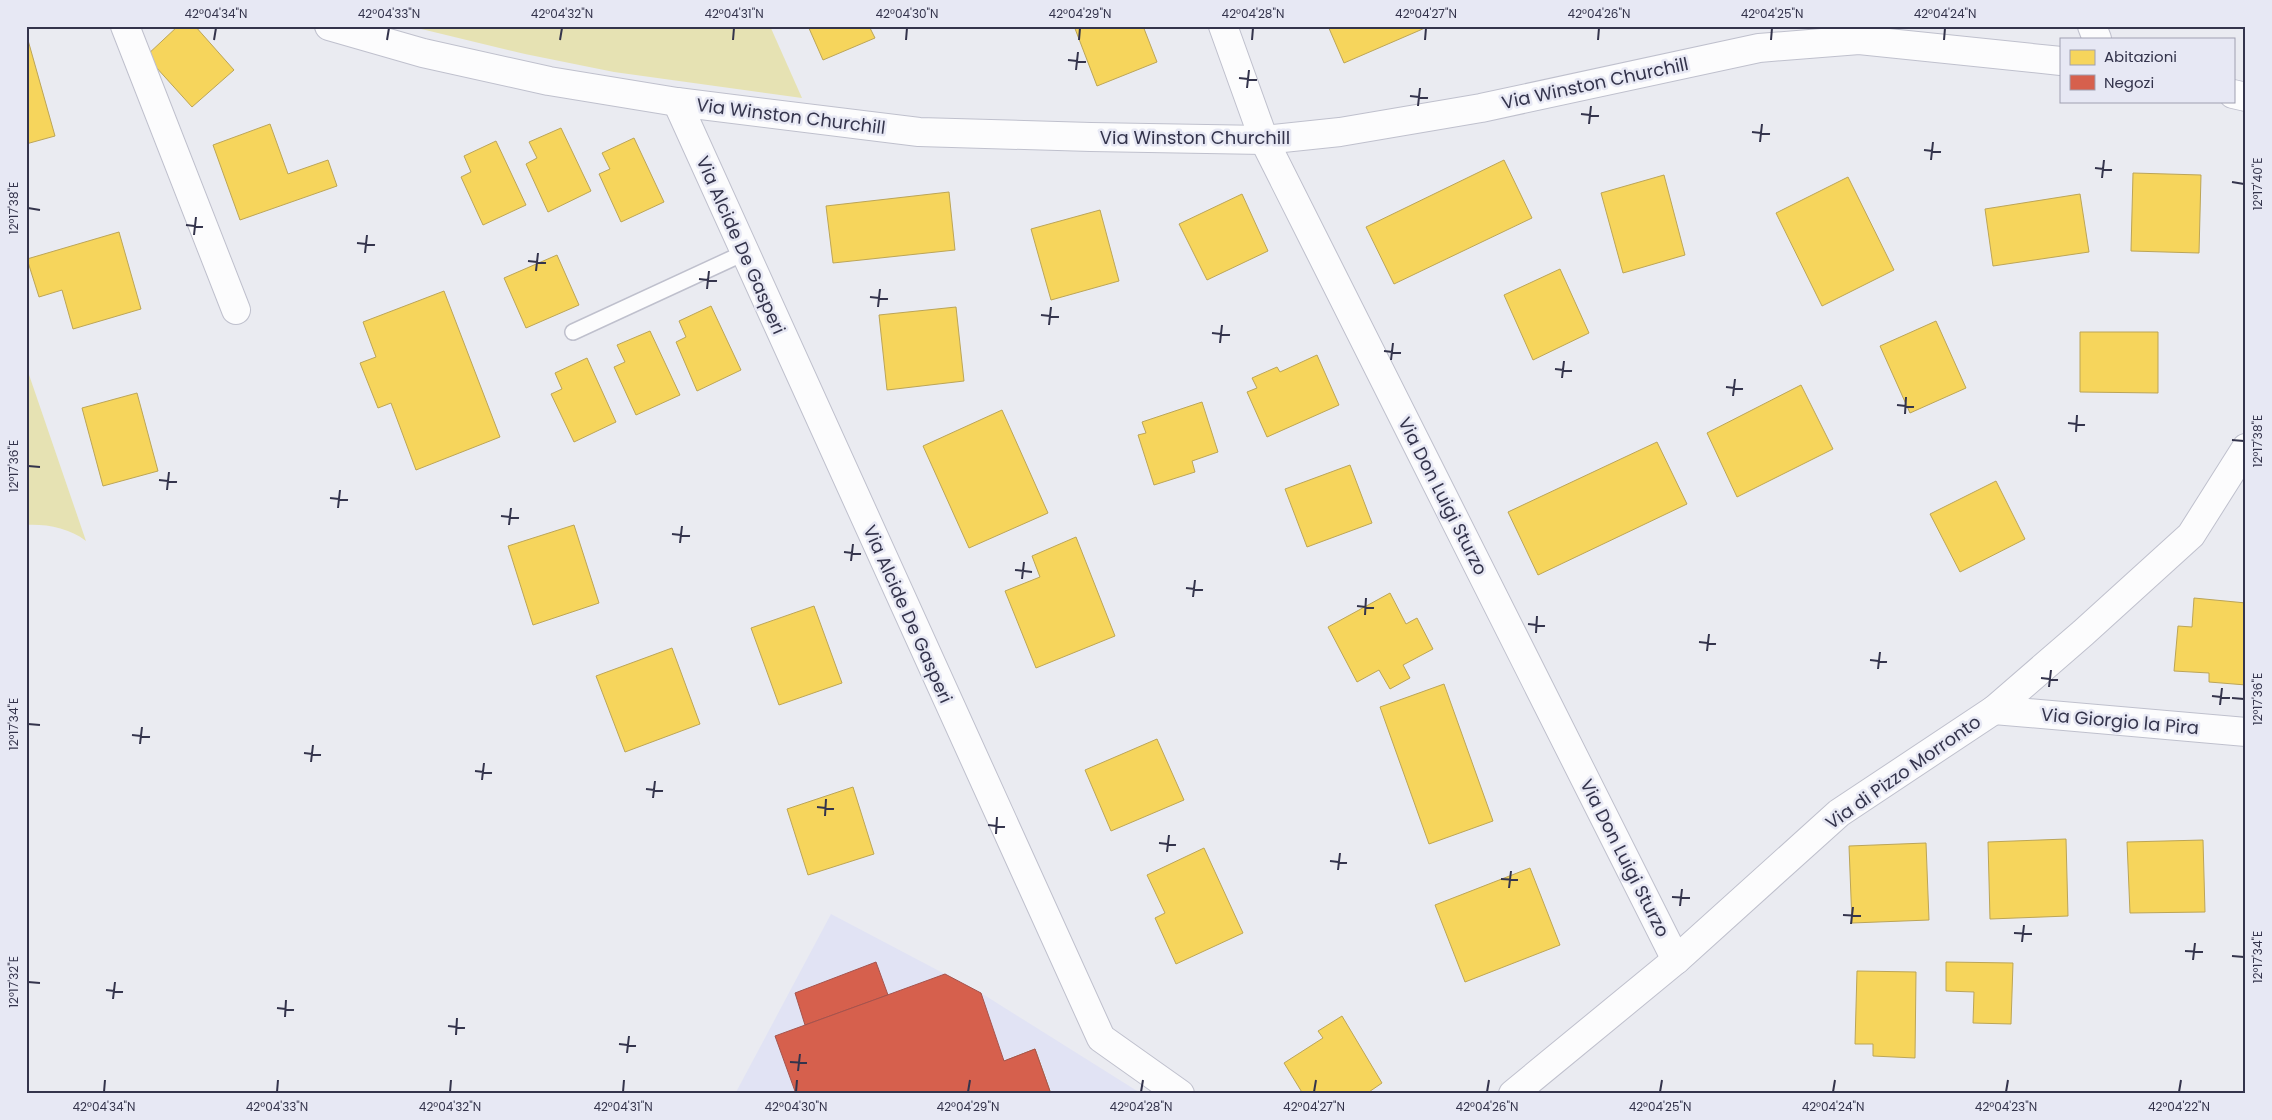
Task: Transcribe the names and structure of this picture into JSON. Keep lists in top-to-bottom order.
{
  "streets": {
    "street": [
      "Via Winston Churchill",
      "Via Alcide De Gasperi",
      "Via Don Luigi Sturzo",
      "Via Giorgio la Pira",
      "Via di Pizzo Morronto"
    ]
  },
  "crossings": [
    ["Via Winston Churchill", "Via Alcide De Gasperi"],
    ["Via Winston Churchill", "Via Don Luigi Sturzo"],
    ["Via Don Luigi Sturzo", "Via di Pizzo Morronto"],
    ["Via Giorgio la Pira", "Via di Pizzo Morronto"]
  ],
  "legend": ["Abitazioni", "Negozi"],
  "coordinates": [
    "42°04'34\"N",
    "42°04'33\"N",
    "42°04'32\"N",
    "42°04'31\"N",
    "42°04'30\"N",
    "42°04'29\"N",
    "42°04'28\"N",
    "42°04'27\"N",
    "42°04'26\"N",
    "42°04'25\"N",
    "42°04'24\"N",
    "12°17'40\"E",
    "12°17'38\"E",
    "12°17'36\"E",
    "12°17'34\"E",
    "12°17'32\"E",
    "42°04'23\"N",
    "42°04'22\"N"
  ]
}
